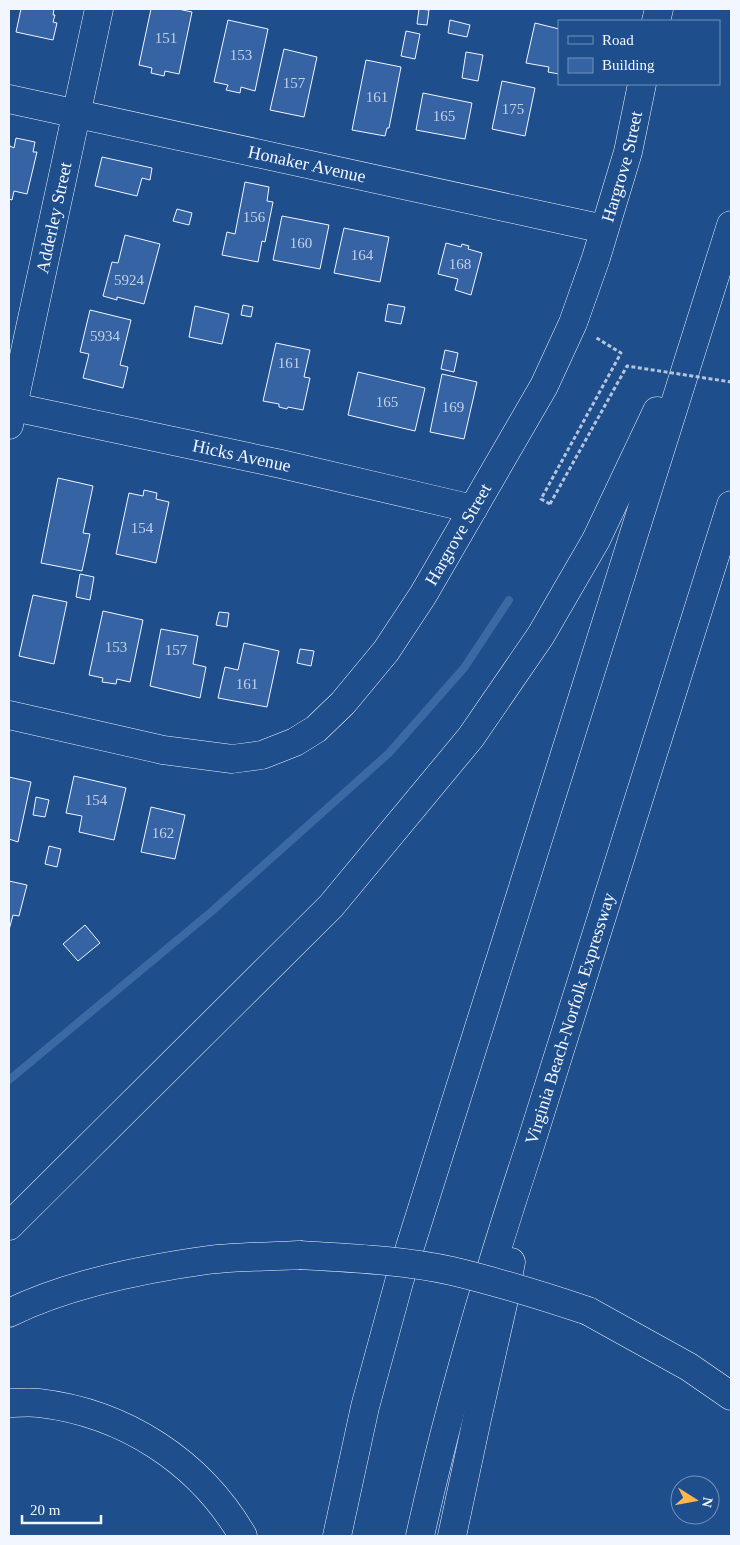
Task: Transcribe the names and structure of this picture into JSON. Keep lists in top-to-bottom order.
{
  "streets": {
    "main road": [
      "Honaker Avenue",
      "Hargrove Street",
      "Adderley Street",
      "Hicks Avenue",
      "Virginia Beach-Norfolk Expressway"
    ]
  },
  "crossings": [
    ["Honaker Avenue", "Hargrove Street"],
    ["Honaker Avenue", "Adderley Street"],
    ["Hargrove Street", "Hicks Avenue"],
    ["Adderley Street", "Hicks Avenue"]
  ],
  "house_numbers": [
    "151",
    "153",
    "157",
    "161",
    "175",
    "165",
    "156",
    "160",
    "164",
    "168",
    "5924",
    "5934",
    "161",
    "165",
    "169",
    "154",
    "153",
    "157",
    "161",
    "154",
    "162"
  ],
  "legend": ["Road", "Building"],
  "scale_bar": "20 m",
  "north": "right"
}
